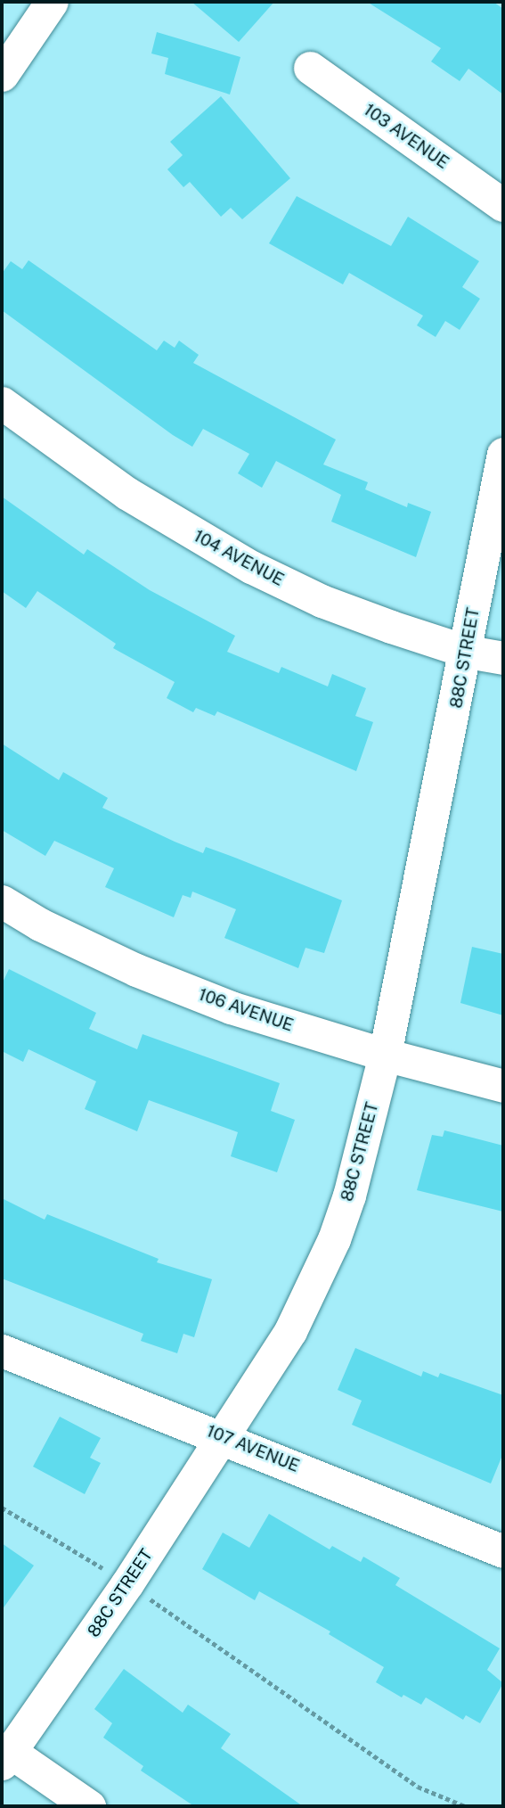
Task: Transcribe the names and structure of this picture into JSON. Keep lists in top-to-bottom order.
{
  "streets": {
    "street": [
      "103 AVENUE",
      "104 AVENUE",
      "88C STREET",
      "106 AVENUE",
      "107 AVENUE"
    ]
  },
  "crossings": [
    ["104 AVENUE", "88C STREET"],
    ["88C STREET", "106 AVENUE"],
    ["88C STREET", "107 AVENUE"]
  ]
}
